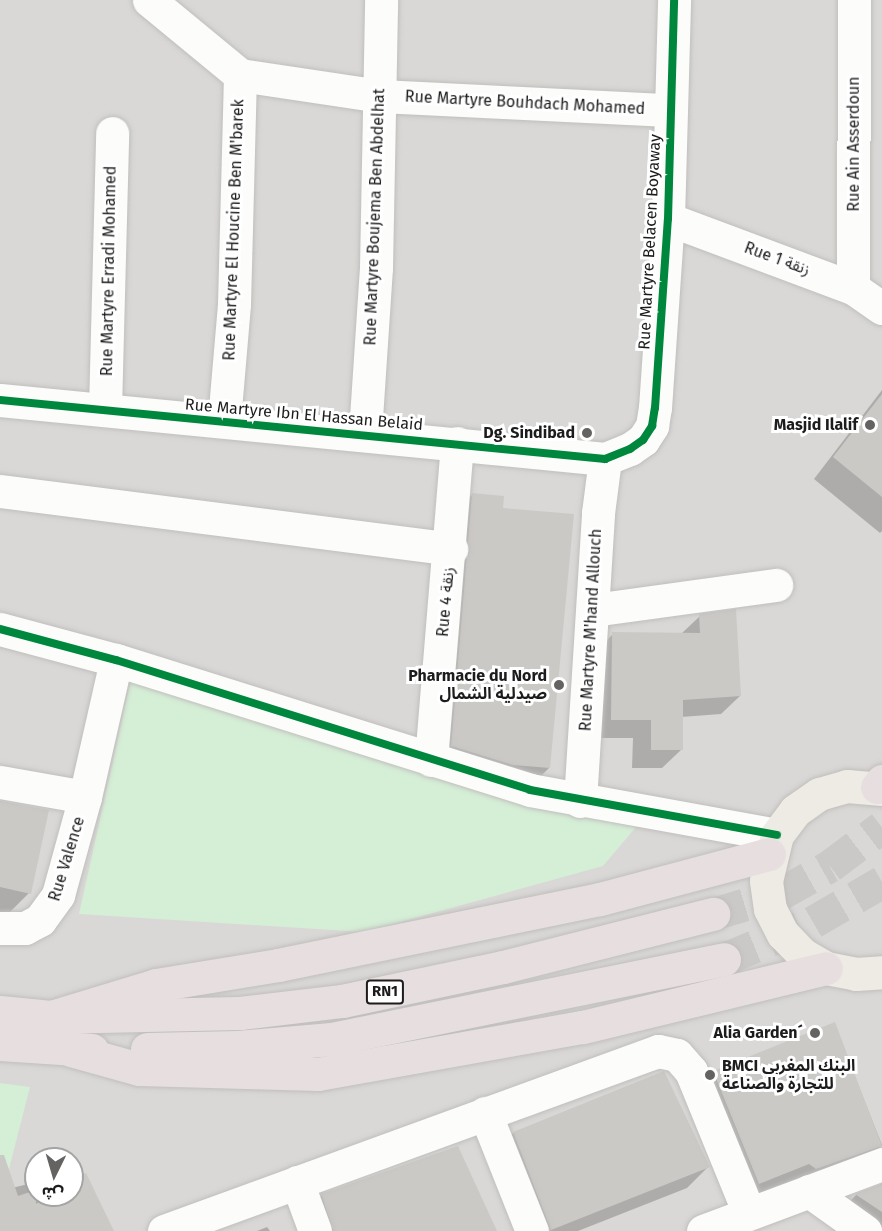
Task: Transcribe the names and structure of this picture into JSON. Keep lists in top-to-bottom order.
{
  "streets": {
    "highway": ["RN1"],
    "street": [
      "Rue Martyre Bouhdach Mohamed",
      "Rue Ain Asserdoun",
      "Rue Martyre Boujema Ben Abdelhat",
      "Rue Martyre El Houcine Ben M'barek",
      "Rue Martyre Belacen Boyaway",
      "Rue 1 زنقة",
      "Rue Martyre Erradi Mohamed",
      "Rue Martyre Ibn El Hassan Belaid",
      "Rue 4 زنقة",
      "Rue Martyre M'hand Allouch",
      "Rue Valence"
    ]
  },
  "crossings": [
    ["Rue Martyre Bouhdach Mohamed", "Rue Martyre Boujema Ben Abdelhat"],
    ["Rue Martyre Bouhdach Mohamed", "Rue Martyre El Houcine Ben M'barek"],
    ["Rue Martyre Bouhdach Mohamed", "Rue Martyre Belacen Boyaway"],
    ["Rue Ain Asserdoun", "Rue 1 زنقة"],
    ["Rue Martyre Boujema Ben Abdelhat", "Rue Martyre Ibn El Hassan Belaid"],
    ["Rue Martyre El Houcine Ben M'barek", "Rue Martyre Ibn El Hassan Belaid"],
    ["Rue Martyre Belacen Boyaway", "Rue 1 زنقة"],
    ["Rue Martyre Belacen Boyaway", "Rue Martyre Ibn El Hassan Belaid"],
    ["Rue Martyre Belacen Boyaway", "Rue Martyre M'hand Allouch"],
    ["Rue Martyre Erradi Mohamed", "Rue Martyre Ibn El Hassan Belaid"],
    ["Rue Martyre Ibn El Hassan Belaid", "Rue 4 زنقة"],
    ["Rue Martyre Ibn El Hassan Belaid", "Rue Martyre M'hand Allouch"]
  ],
  "places": [
    "Masjid Ilalif",
    "Dg. Sindibad",
    "Pharmacie du Nord صيدلية الشمال",
    "Alia Garden´",
    "BMCI البنك المغربي للتجارة والصناعة"
  ],
  "north": "bottom"
}
